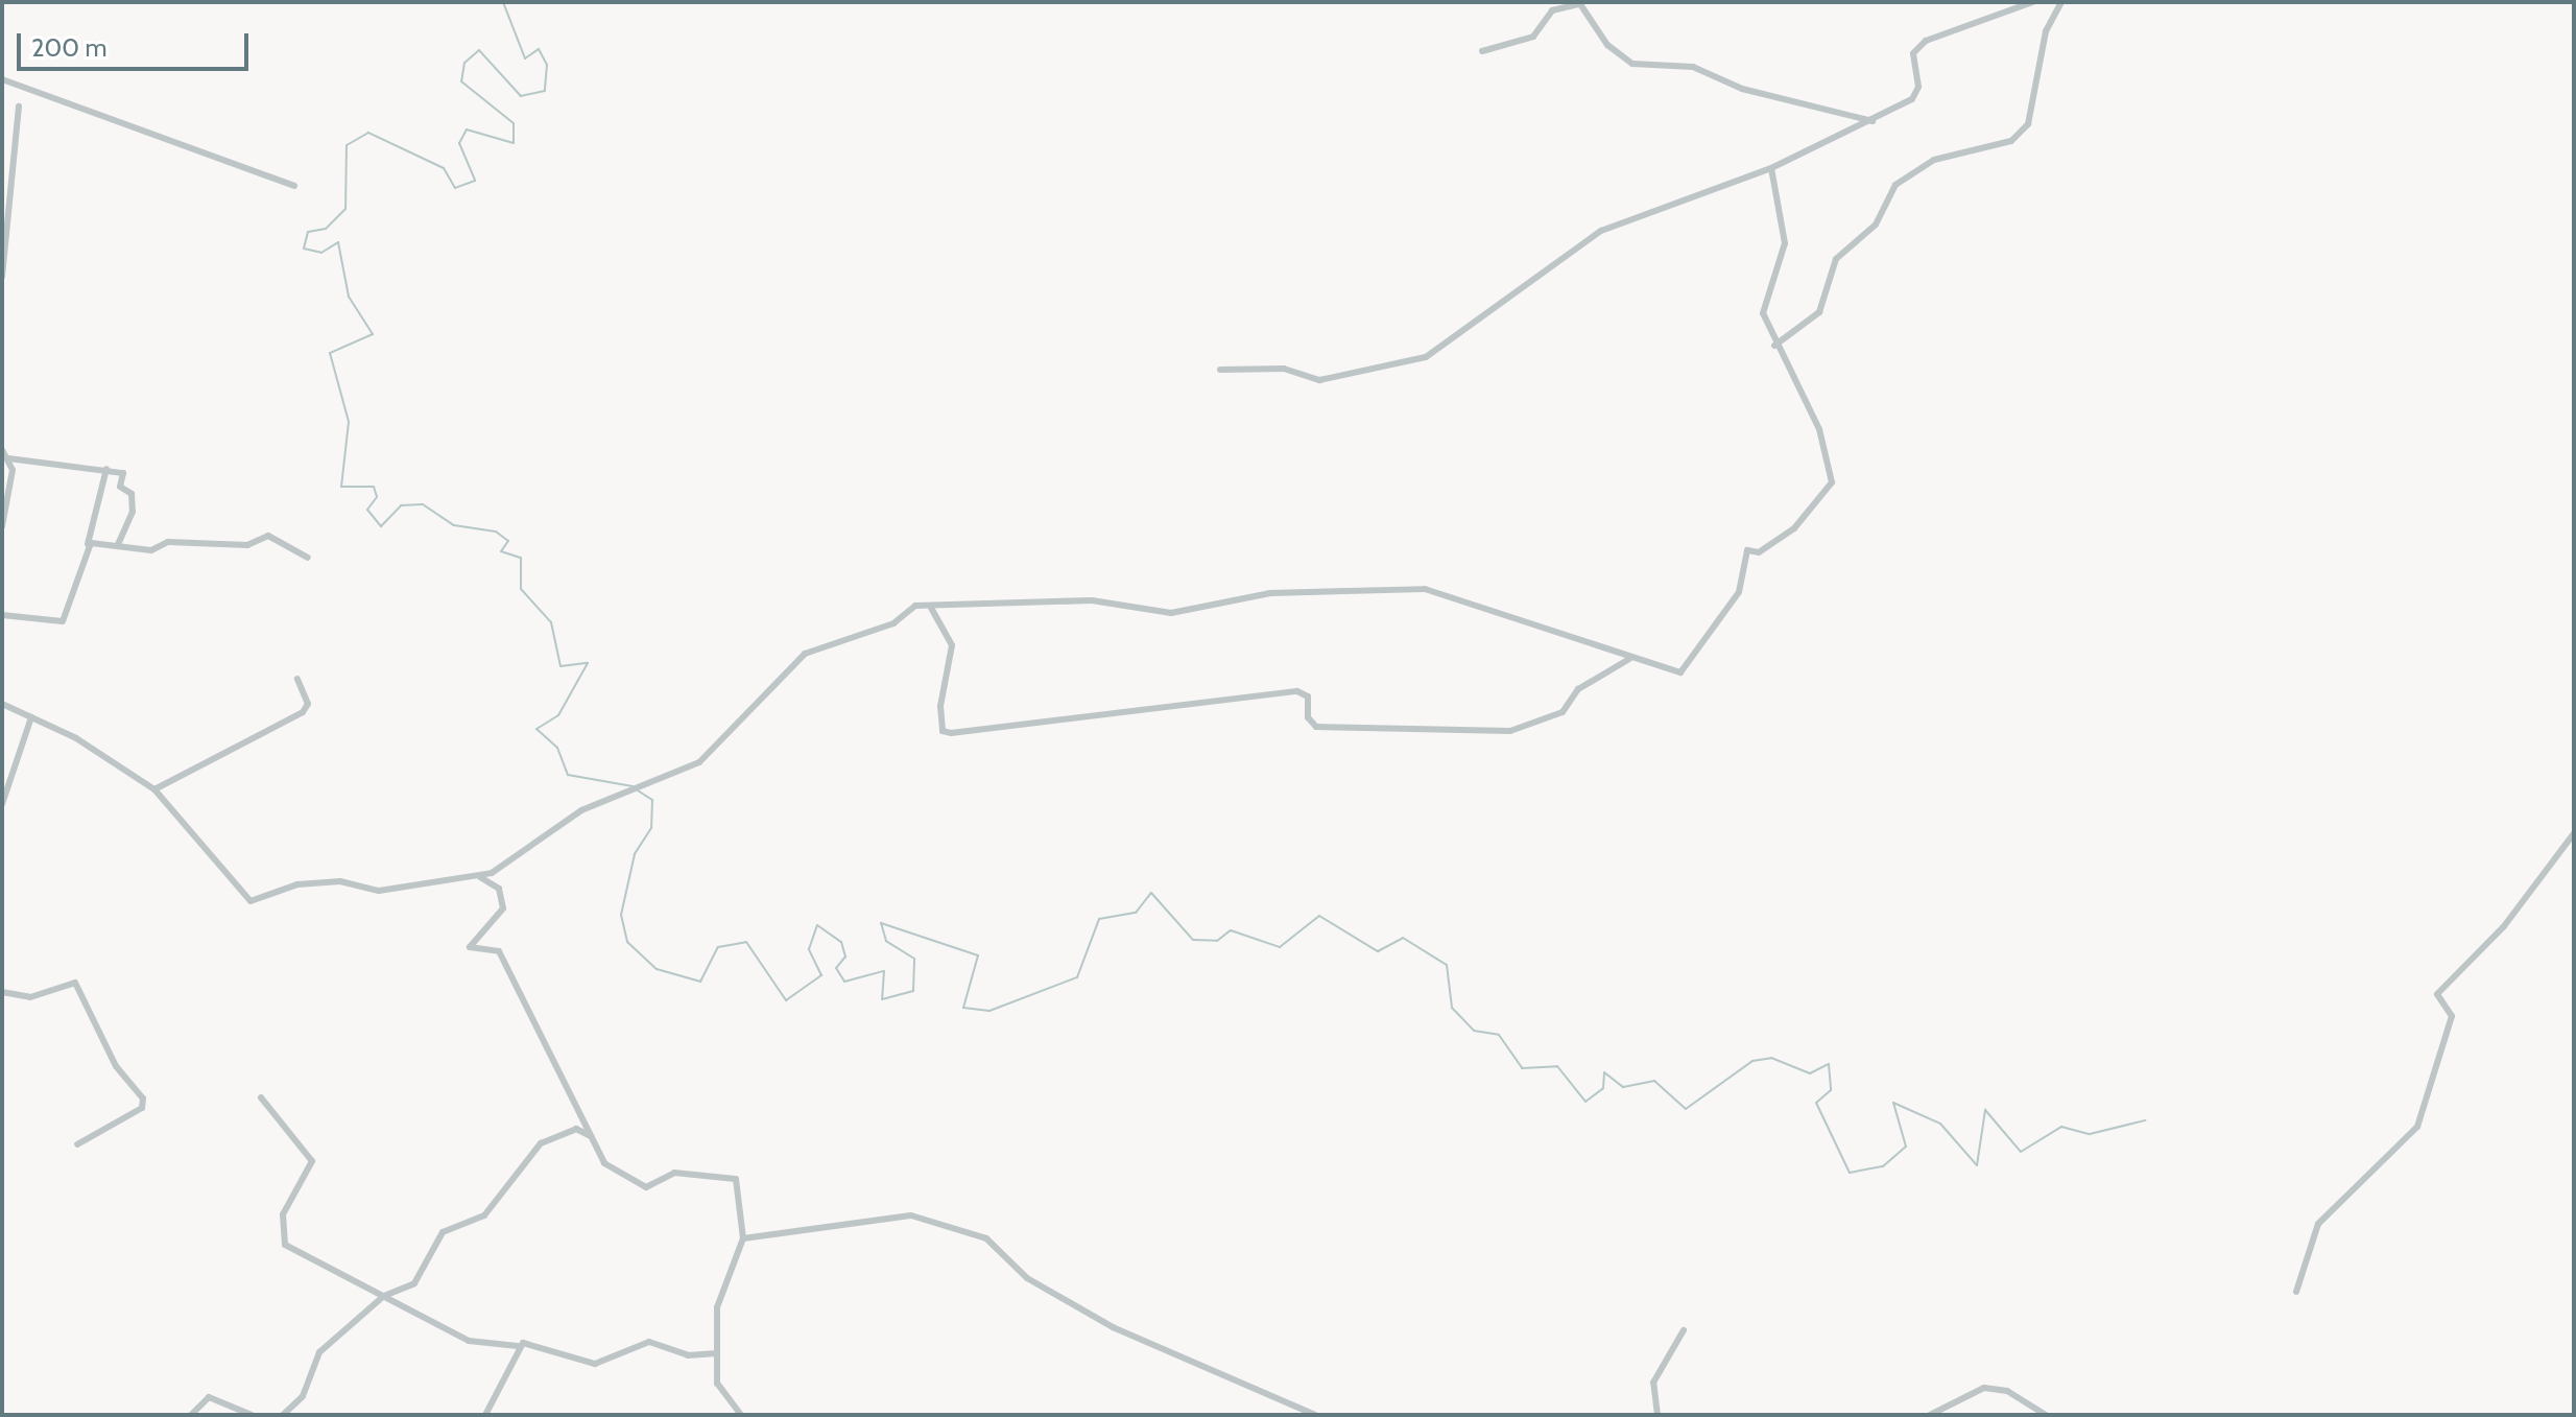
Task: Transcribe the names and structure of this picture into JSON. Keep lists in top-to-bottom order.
{
  "scale_bar": "200 m"
}
